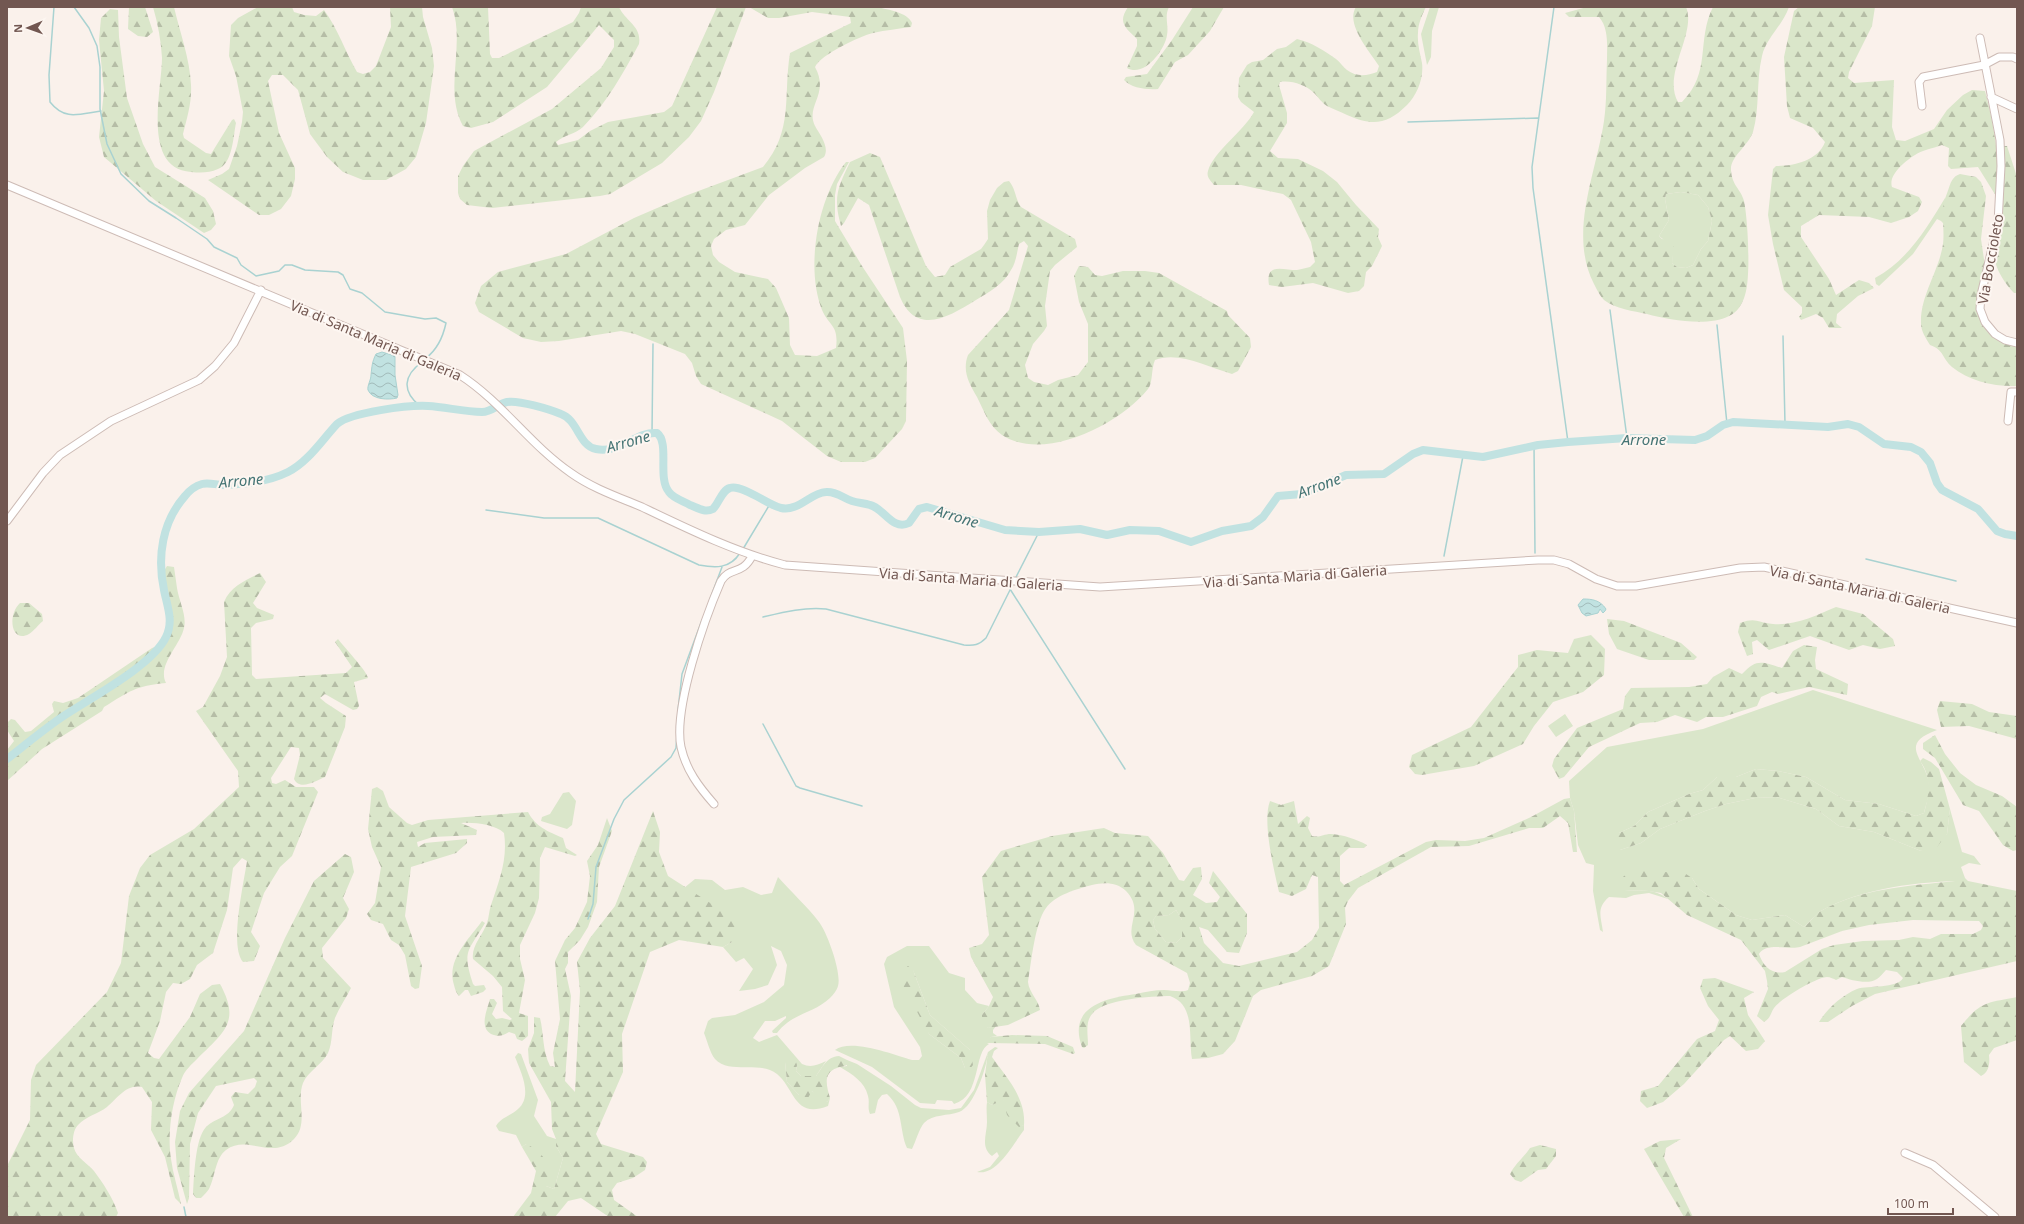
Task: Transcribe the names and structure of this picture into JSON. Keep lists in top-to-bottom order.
{
  "streets": {
    "street": ["Via Boccioleto", "Via di Santa Maria di Galeria"]
  },
  "water": ["Arrone"],
  "scale_bar": "100 m",
  "north": "left"
}
